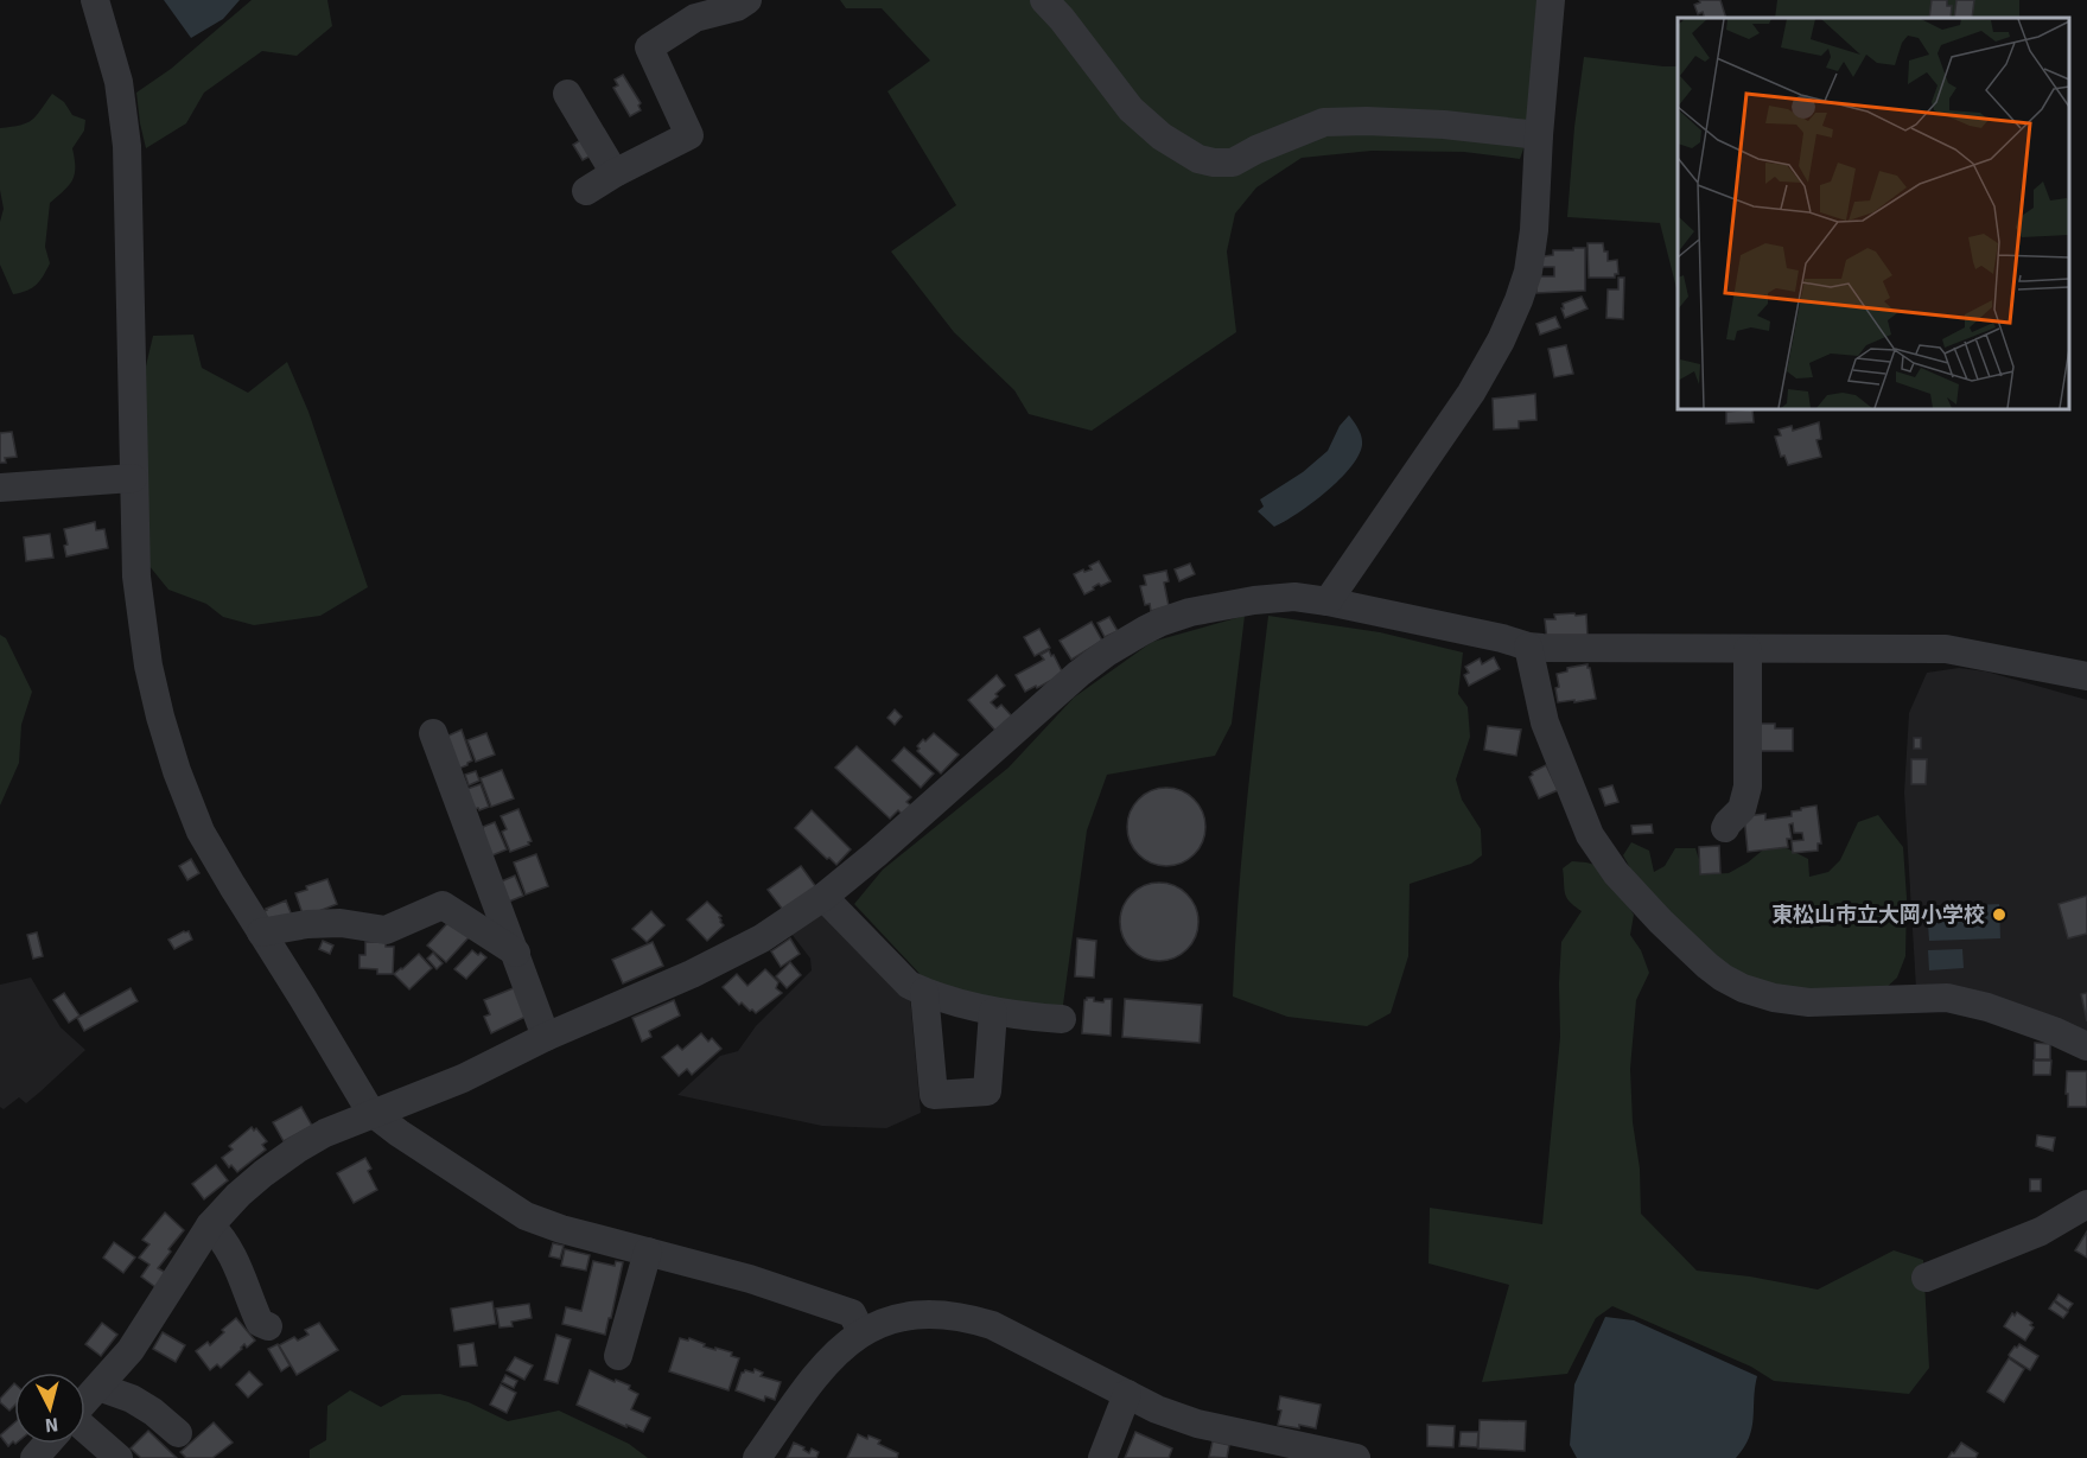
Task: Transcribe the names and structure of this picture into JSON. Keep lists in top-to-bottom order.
{
  "places": ["東松山市立大岡小学校"],
  "north": "bottom"
}
